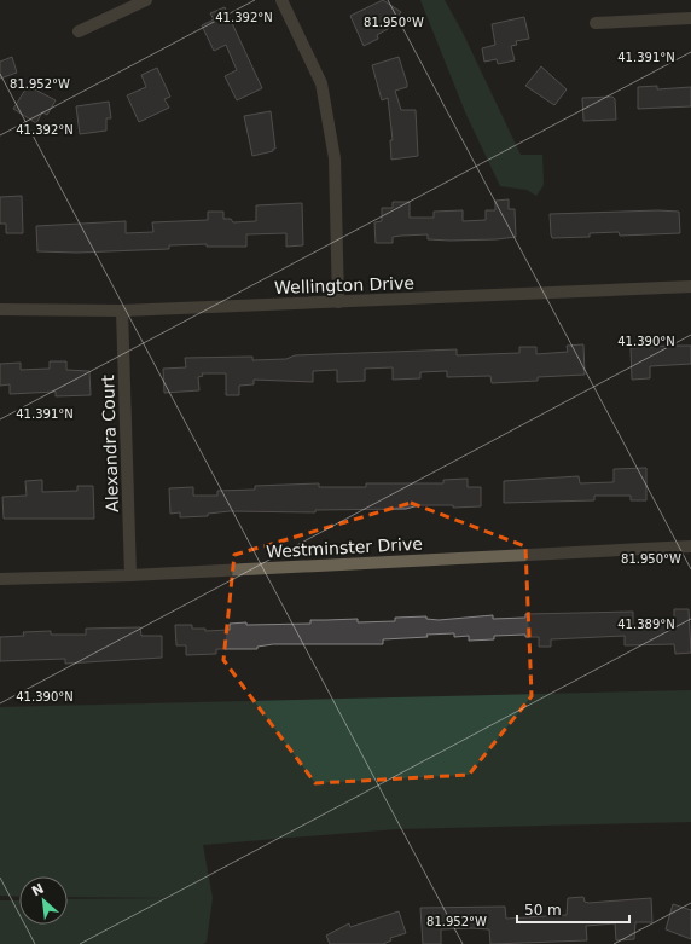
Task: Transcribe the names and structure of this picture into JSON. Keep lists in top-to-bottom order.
{
  "streets": {
    "street": ["Wellington Drive", "Alexandra Court", "Westminster Drive"]
  },
  "crossings": [
    ["Wellington Drive", "Alexandra Court"],
    ["Alexandra Court", "Westminster Drive"]
  ],
  "scale_bar": "50 m",
  "north": "top left",
  "coordinates": [
    "41.392°N",
    "81.950°W",
    "41.391°N",
    "81.952°W",
    "41.390°N",
    "41.389°N"
  ]
}
